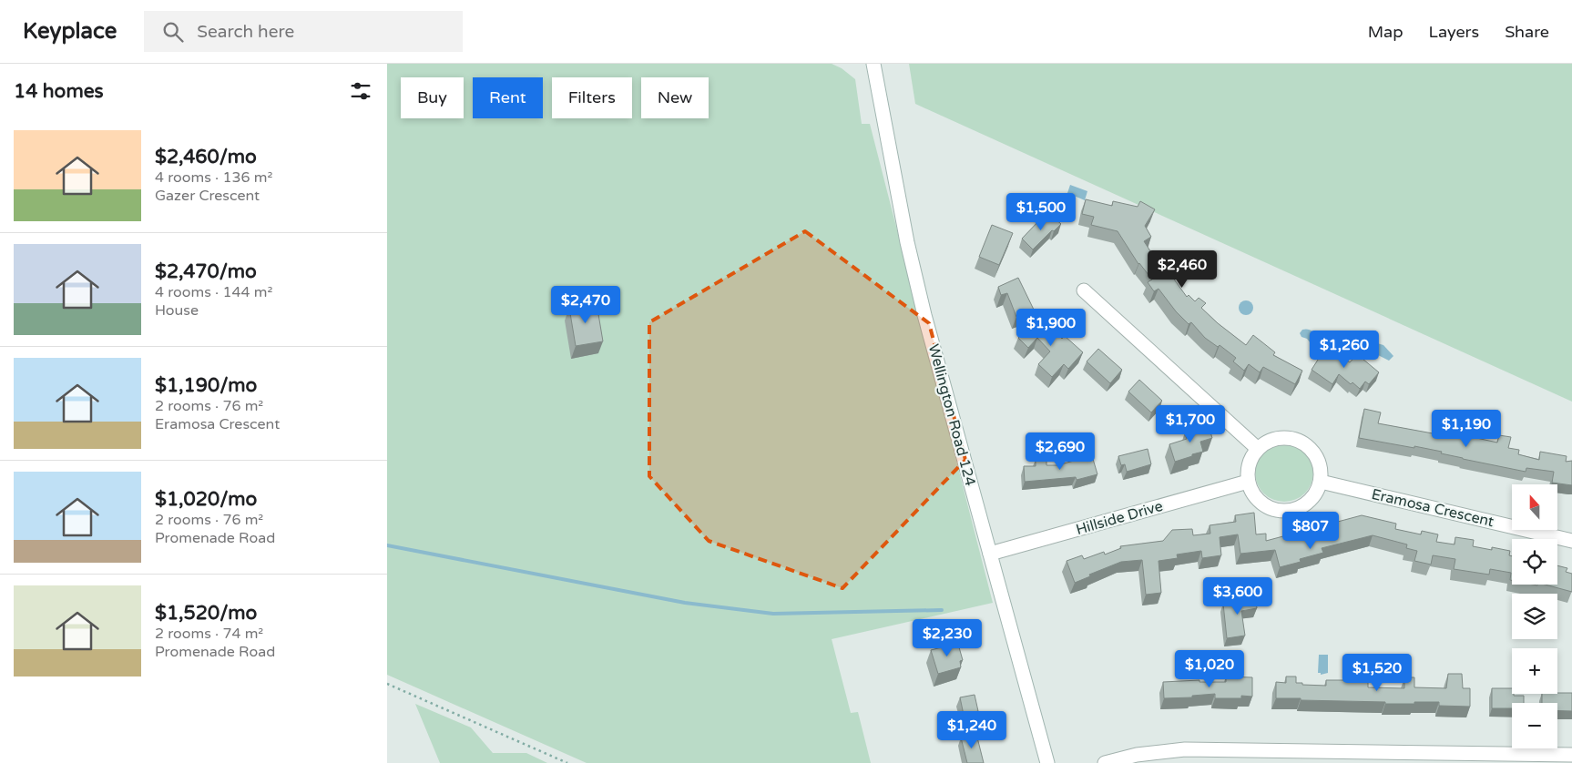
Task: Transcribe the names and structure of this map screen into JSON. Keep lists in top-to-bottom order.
{
  "streets": {
    "street": ["Wellington Road 124", "Eramosa Crescent", "Hillside Drive"]
  },
  "crossings": [
    ["Wellington Road 124", "Hillside Drive"],
    ["Eramosa Crescent", "Hillside Drive"]
  ],
  "north": "top",
  "page": {
    "header": "Keyplace",
    "search": "Search here",
    "nav": ["Map", "Layers", "Share"],
    "heading": "14 homes",
    "chip": [
      "Buy",
      "Rent",
      "Filters",
      "New"
    ],
    "list": [
      {
        "name": "$2,460/mo",
        "note": "4 rooms · 136 m² · Gazer Crescent"
      },
      {
        "name": "$2,470/mo",
        "note": "4 rooms · 144 m² · House"
      },
      {
        "name": "$1,190/mo",
        "note": "2 rooms · 76 m² · Eramosa Crescent"
      },
      {
        "name": "$1,020/mo",
        "note": "2 rooms · 76 m² · Promenade Road"
      },
      {
        "name": "$1,520/mo",
        "note": "2 rooms · 74 m² · Promenade Road"
      }
    ],
    "price": [
      "$1,500",
      "$2,460",
      "$2,470",
      "$1,900",
      "$1,260",
      "$1,700",
      "$1,190",
      "$2,690",
      "$807",
      "$3,600",
      "$2,230",
      "$1,020",
      "$1,520",
      "$1,240"
    ],
    "map_buttons": ["+", "−"]
  }
}
